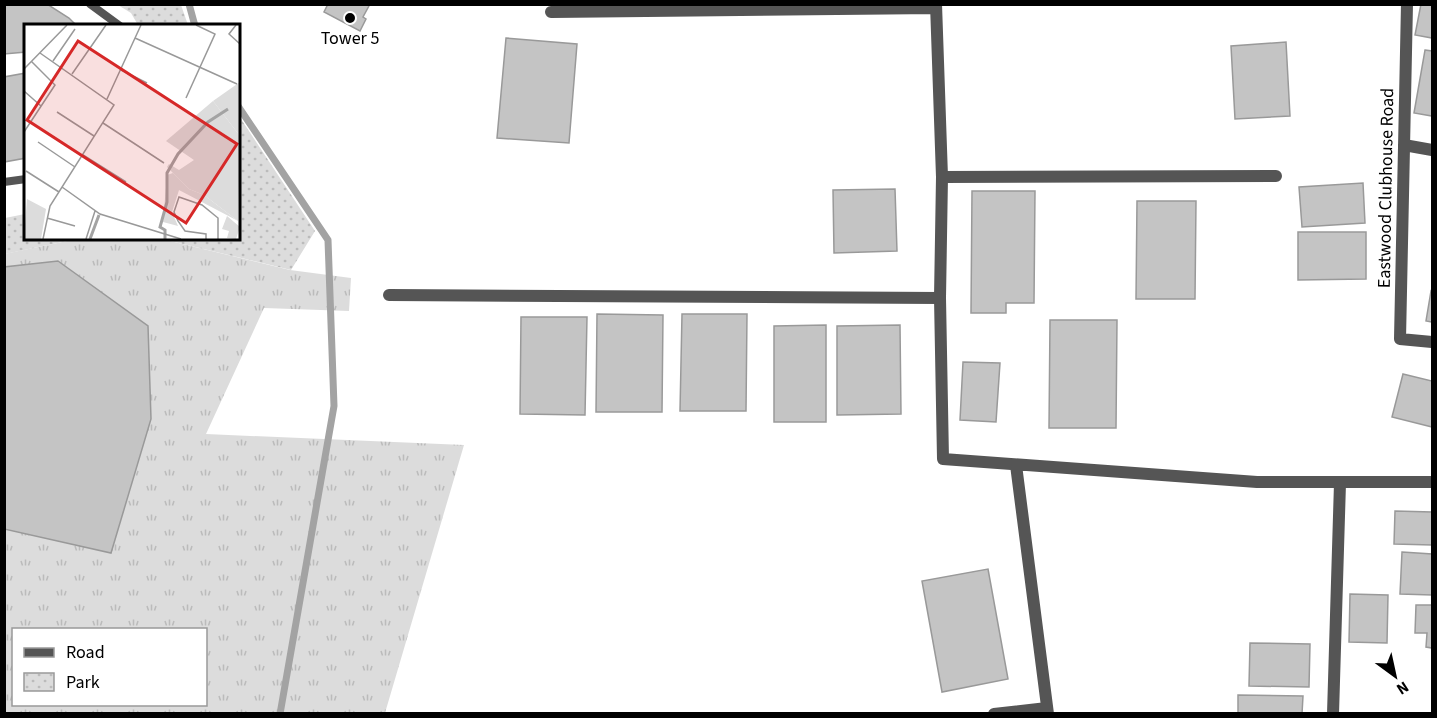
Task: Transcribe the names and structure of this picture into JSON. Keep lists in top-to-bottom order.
{
  "streets": {
    "street": ["Eastwood Clubhouse Road"]
  },
  "places": ["Tower 5"],
  "legend": ["Road", "Park"],
  "north": "bottom right"
}
